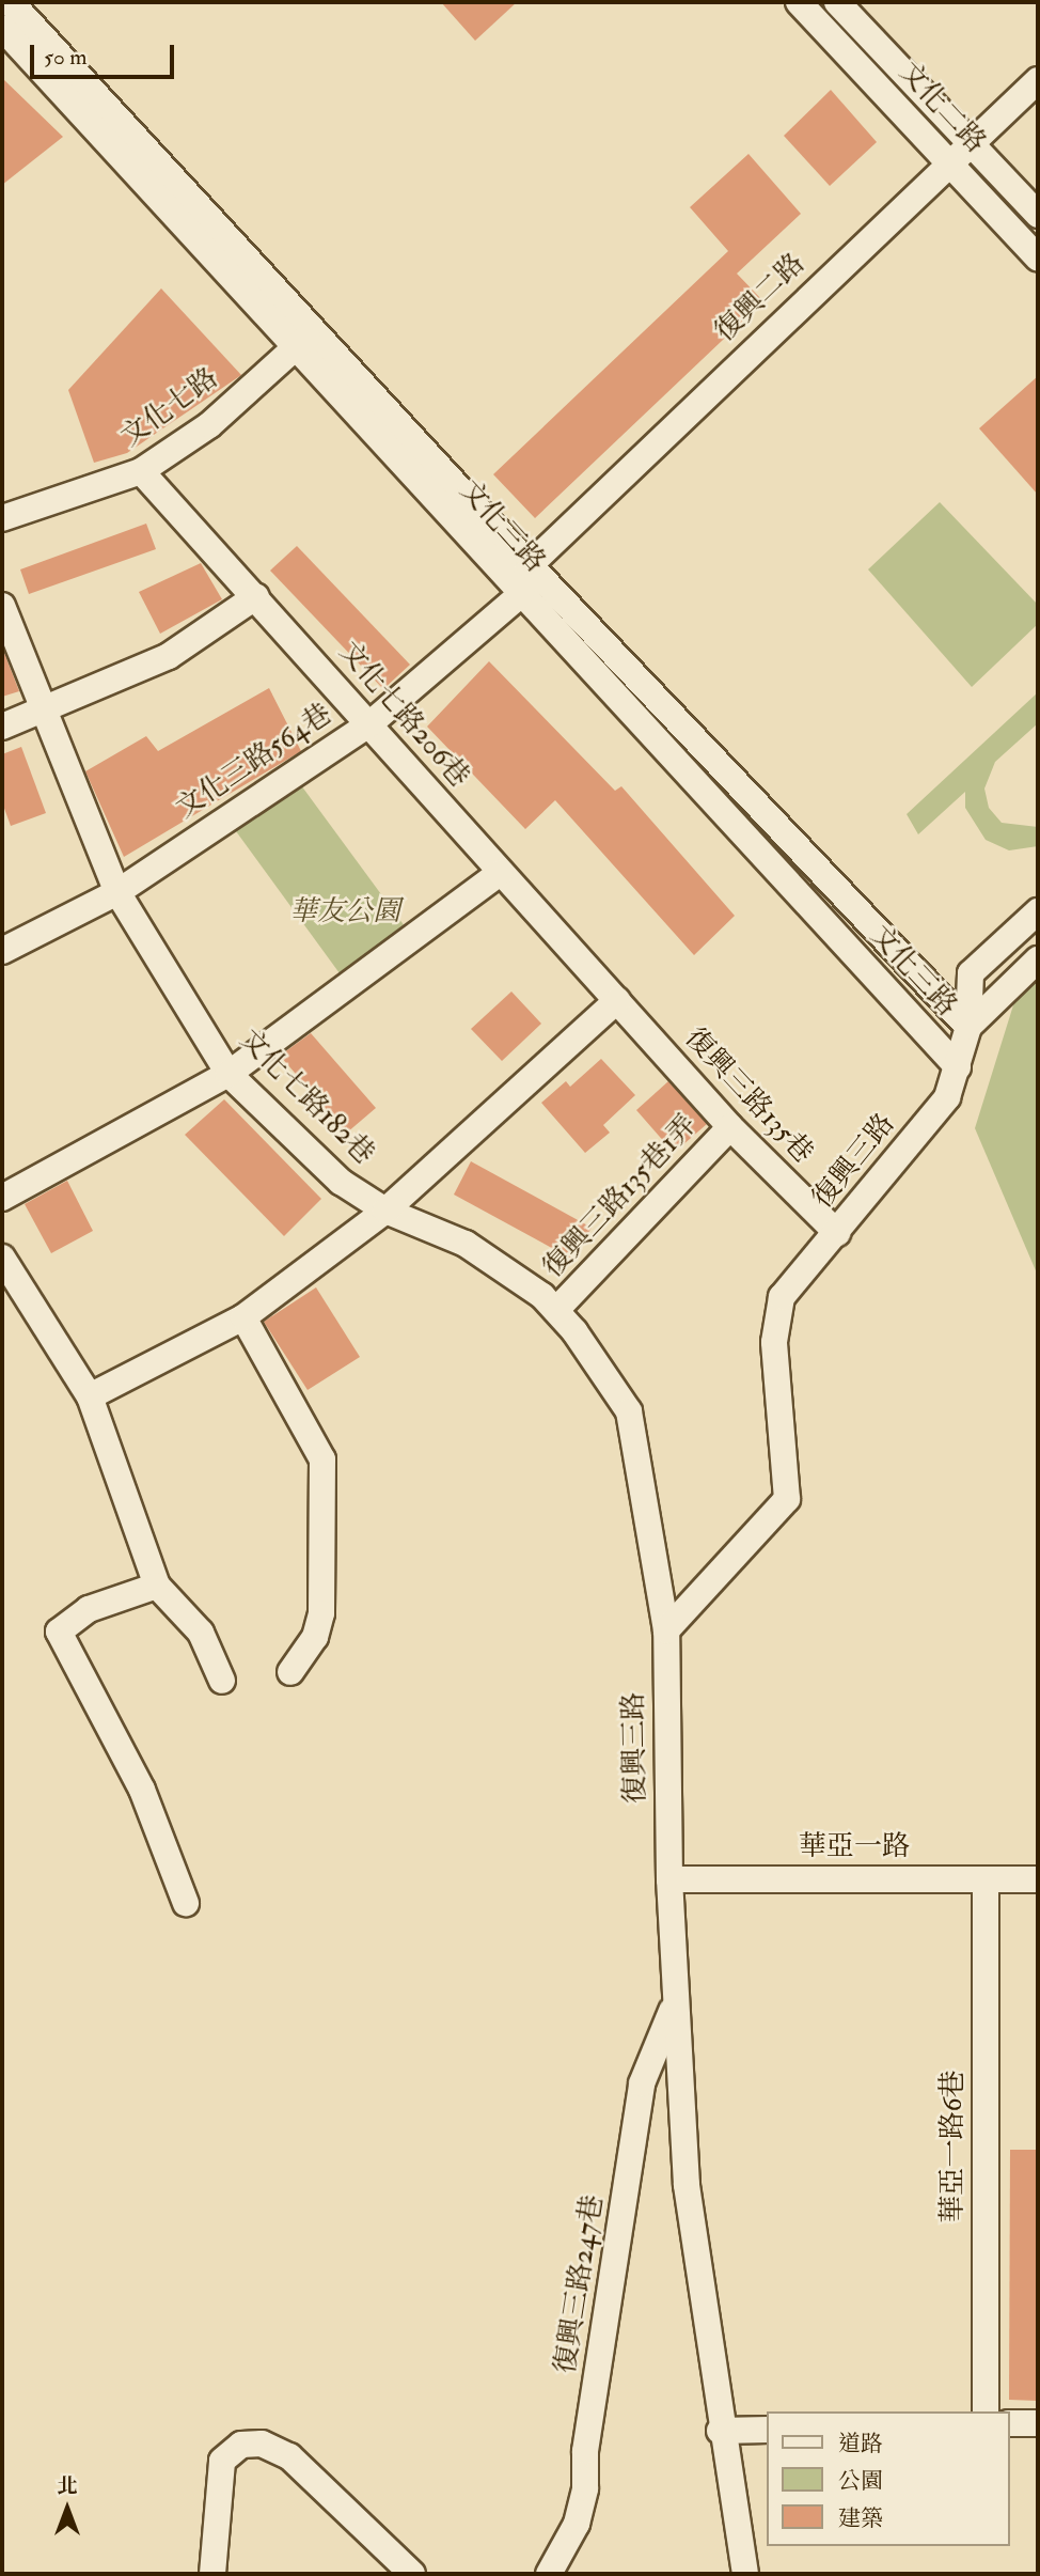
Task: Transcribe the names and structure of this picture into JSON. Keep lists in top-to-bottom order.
{
  "streets": {
    "street": [
      "文化二路",
      "復興二路",
      "文化七路",
      "文化三路",
      "文化七路206巷",
      "文化三路564巷",
      "復興三路135巷",
      "文化七路182巷",
      "復興三路",
      "復興三路135巷1弄",
      "華亞一路",
      "華亞一路6巷",
      "復興三路247巷"
    ]
  },
  "crossings": [
    ["文化二路", "復興二路"],
    ["復興二路", "文化三路"],
    ["文化七路", "文化三路"],
    ["文化七路", "文化七路206巷"],
    ["文化三路", "文化三路564巷"],
    ["文化三路", "復興三路"],
    ["文化七路206巷", "文化三路564巷"],
    ["文化七路206巷", "復興三路135巷"],
    ["文化三路564巷", "文化七路182巷"],
    ["復興三路135巷", "復興三路"],
    ["復興三路135巷", "復興三路135巷1弄"],
    ["文化七路182巷", "復興三路"],
    ["文化七路182巷", "復興三路135巷1弄"],
    ["復興三路", "華亞一路"],
    ["復興三路", "復興三路247巷"],
    ["華亞一路", "華亞一路6巷"]
  ],
  "parks": ["華友公園"],
  "legend": ["道路", "公園", "建築"],
  "scale_bar": "50 m",
  "north": "top"
}
